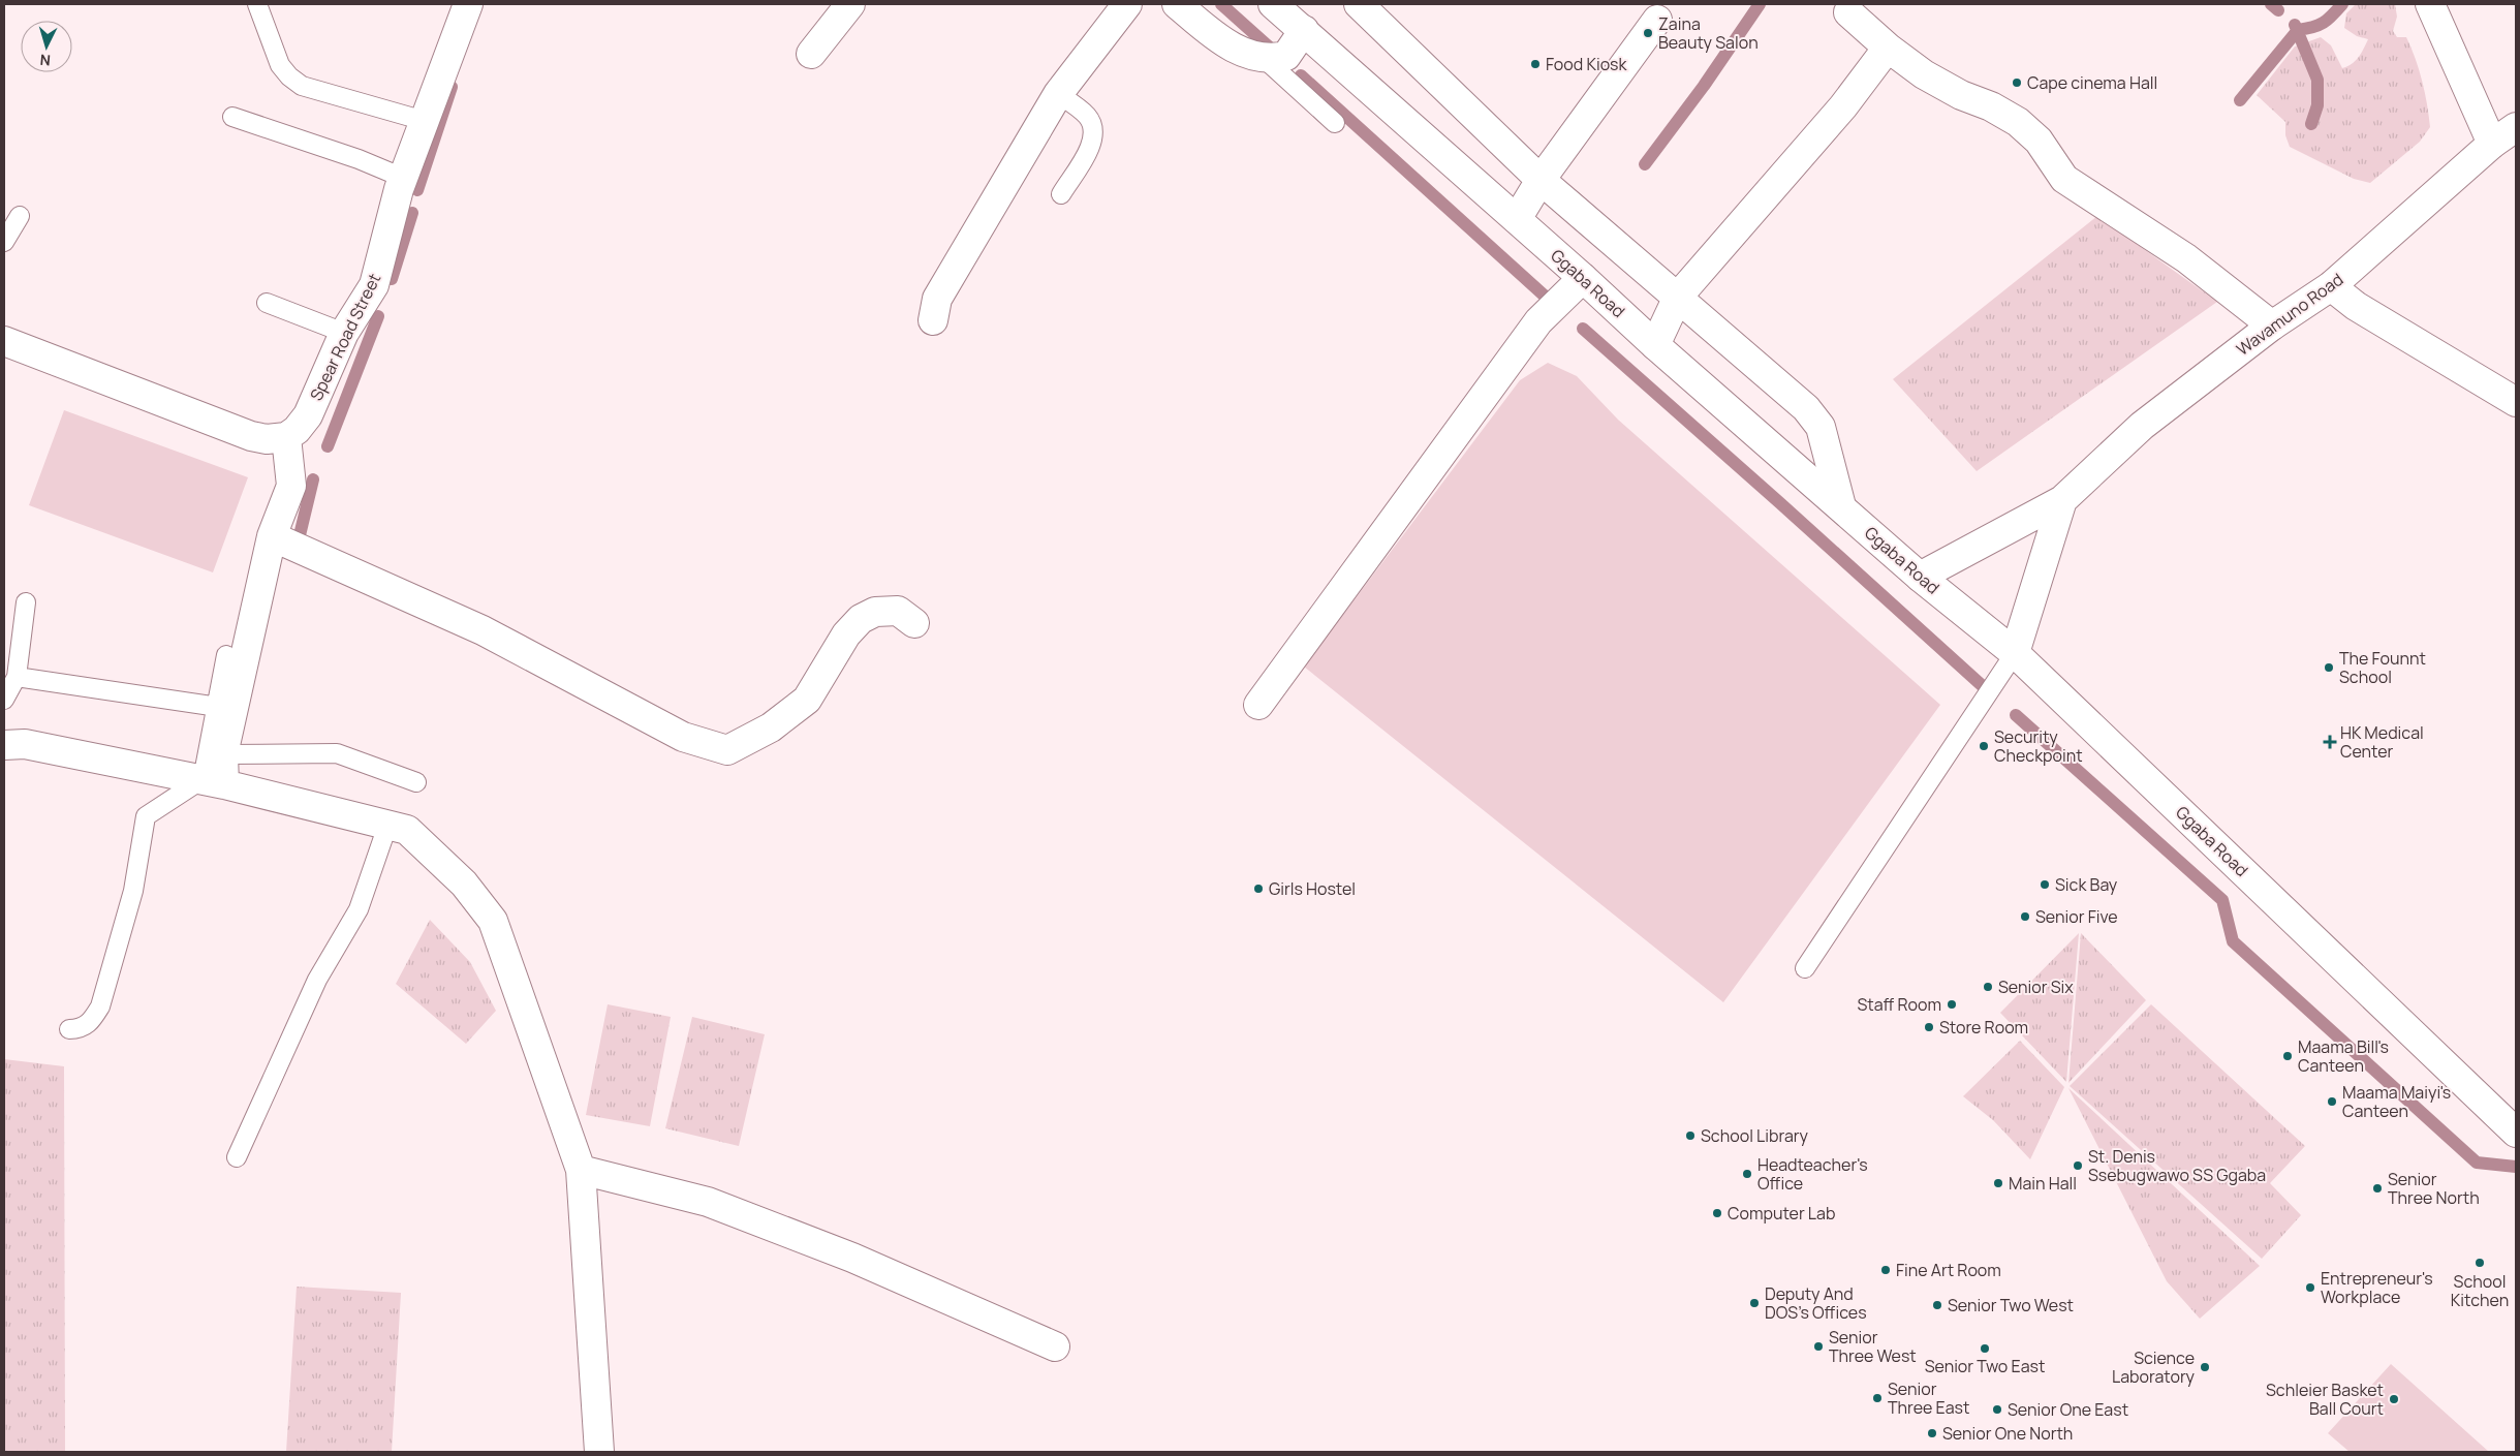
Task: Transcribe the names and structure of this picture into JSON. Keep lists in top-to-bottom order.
{
  "streets": {
    "street": ["Ggaba Road", "Wavamuno Road", "Spear Road Street"]
  },
  "crossings": [
    ["Ggaba Road", "Wavamuno Road"]
  ],
  "places": {
    "other": [
      "Zaina Beauty Salon",
      "Food Kiosk",
      "Cape cinema Hall",
      "The Founnt School",
      "Security Checkpoint",
      "Sick Bay",
      "Girls Hostel",
      "Senior Five",
      "Senior Six",
      "Staff Room",
      "Store Room",
      "Maama Bill's Canteen",
      "Maama Maiyi's Canteen",
      "School Library",
      "St. Denis Ssebugwawo SS Ggaba",
      "Headteacher's Office",
      "Main Hall",
      "Senior Three North",
      "Computer Lab",
      "School Kitchen",
      "Fine Art Room",
      "Entrepreneur's Workplace",
      "Deputy And DOS's Offices",
      "Senior Two West",
      "Senior Three West",
      "Senior Two East",
      "Science Laboratory",
      "Senior Three East",
      "Schleier Basket Ball Court",
      "Senior One East",
      "Senior One North"
    ],
    "health": ["HK Medical Center"]
  },
  "north": "bottom"
}
